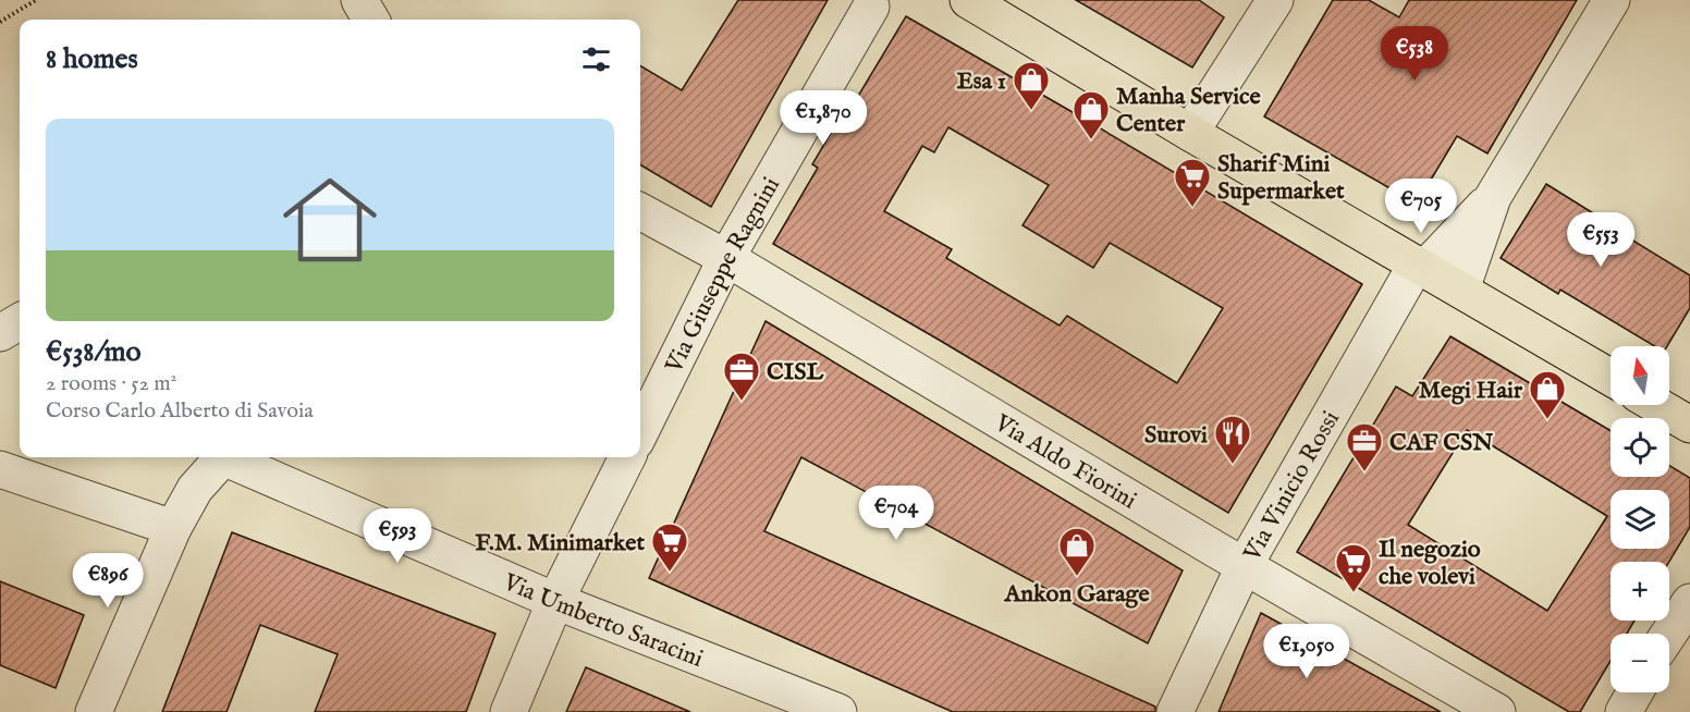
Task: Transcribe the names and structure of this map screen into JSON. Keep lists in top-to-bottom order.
{
  "streets": {
    "street": [
      "Via Giuseppe Ragnini",
      "Via Aldo Fiorini",
      "Via Vinicio Rossi",
      "Via Umberto Saracini"
    ]
  },
  "crossings": [
    ["Via Giuseppe Ragnini", "Via Aldo Fiorini"],
    ["Via Aldo Fiorini", "Via Vinicio Rossi"]
  ],
  "places": {
    "shop": [
      "Esa 1",
      "Manha Service Center",
      "Megi Hair",
      "Ankon Garage"
    ],
    "supermarket": ["Sharif Mini Supermarket", "F.M. Minimarket", "Il negozio che volevi"],
    "office": ["CISL", "CAF CSN"],
    "restaurant": ["Surovi"]
  },
  "north": "top",
  "page": {
    "heading": "8 homes",
    "price": [
      "€538",
      "€1,870",
      "€705",
      "€553",
      "€704",
      "€593",
      "€896",
      "€1,050"
    ],
    "list": [
      {
        "name": "€538/mo",
        "note": "2 rooms · 52 m² · Corso Carlo Alberto di Savoia"
      }
    ],
    "map_buttons": ["+", "−"]
  }
}
